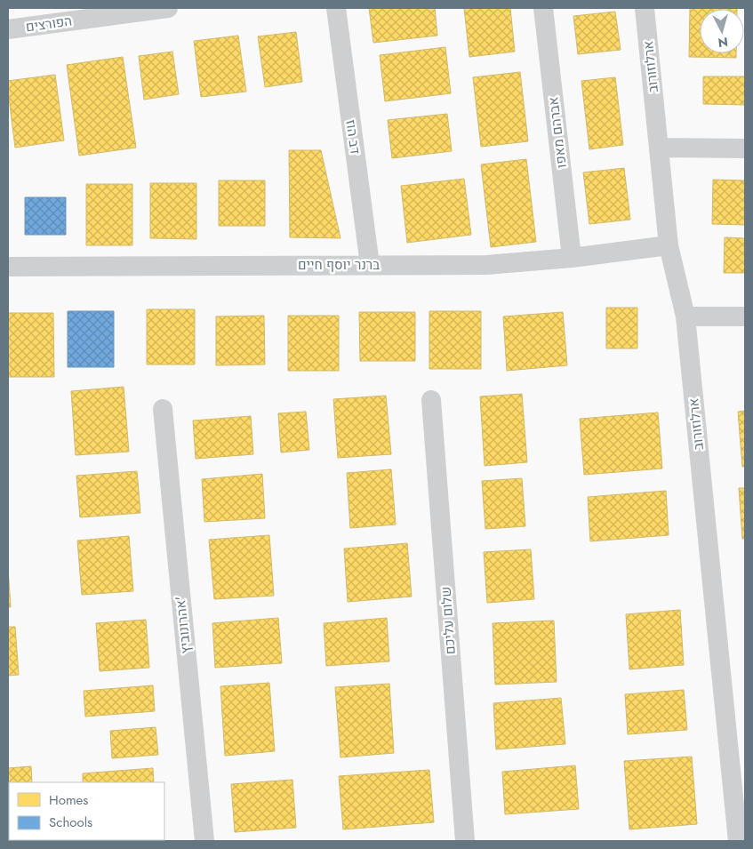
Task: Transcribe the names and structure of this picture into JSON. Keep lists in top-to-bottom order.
{
  "streets": {
    "street": [
      "הפורצים",
      "ארלוזורוב",
      "אברהם מאפו",
      "דב הוז",
      "ברנר יוסף חיים",
      "שלום עליכם",
      "אהרונוביץ'"
    ]
  },
  "crossings": [
    ["ארלוזורוב", "ברנר יוסף חיים"],
    ["אברהם מאפו", "ברנר יוסף חיים"],
    ["דב הוז", "ברנר יוסף חיים"]
  ],
  "legend": ["Homes", "Schools"],
  "north": "bottom"
}
